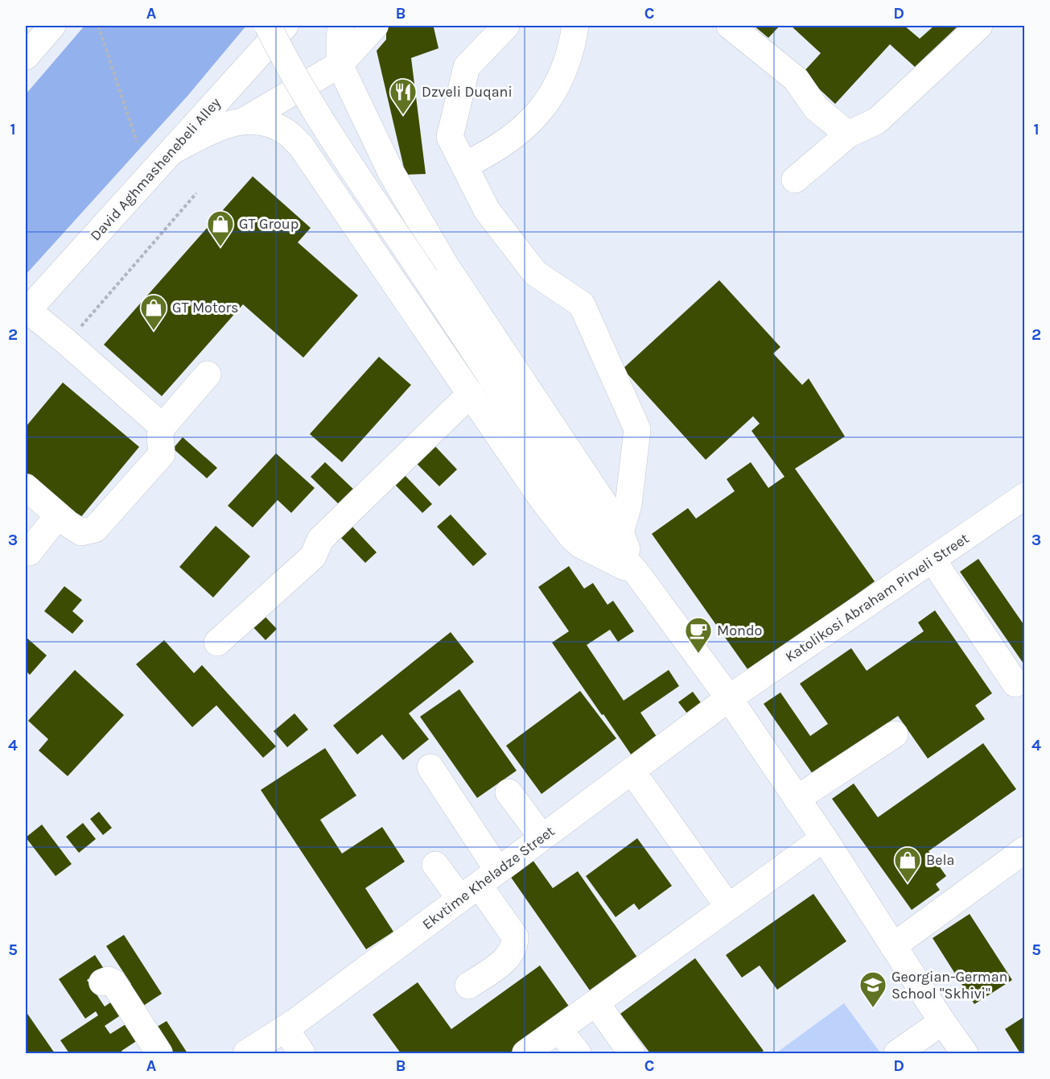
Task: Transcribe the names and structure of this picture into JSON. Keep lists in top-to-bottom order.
{
  "streets": {
    "main road": ["David Aghmashenebeli Alley", "Katolikosi Abraham Pirveli Street", "Ekvtime Kheladze Street"]
  },
  "crossings": [
    ["Katolikosi Abraham Pirveli Street", "Ekvtime Kheladze Street"]
  ],
  "places": {
    "restaurant": ["Dzveli Duqani"],
    "shop": ["GT Group", "GT Motors", "Bela"],
    "cafe": ["Mondo"],
    "school or university": ["Georgian-German School \"Skhivi\""]
  },
  "grid": {
    "columns": [
      "A",
      "B",
      "C",
      "D"
    ],
    "rows": [
      "1",
      "2",
      "3",
      "4",
      "5"
    ]
  }
}
